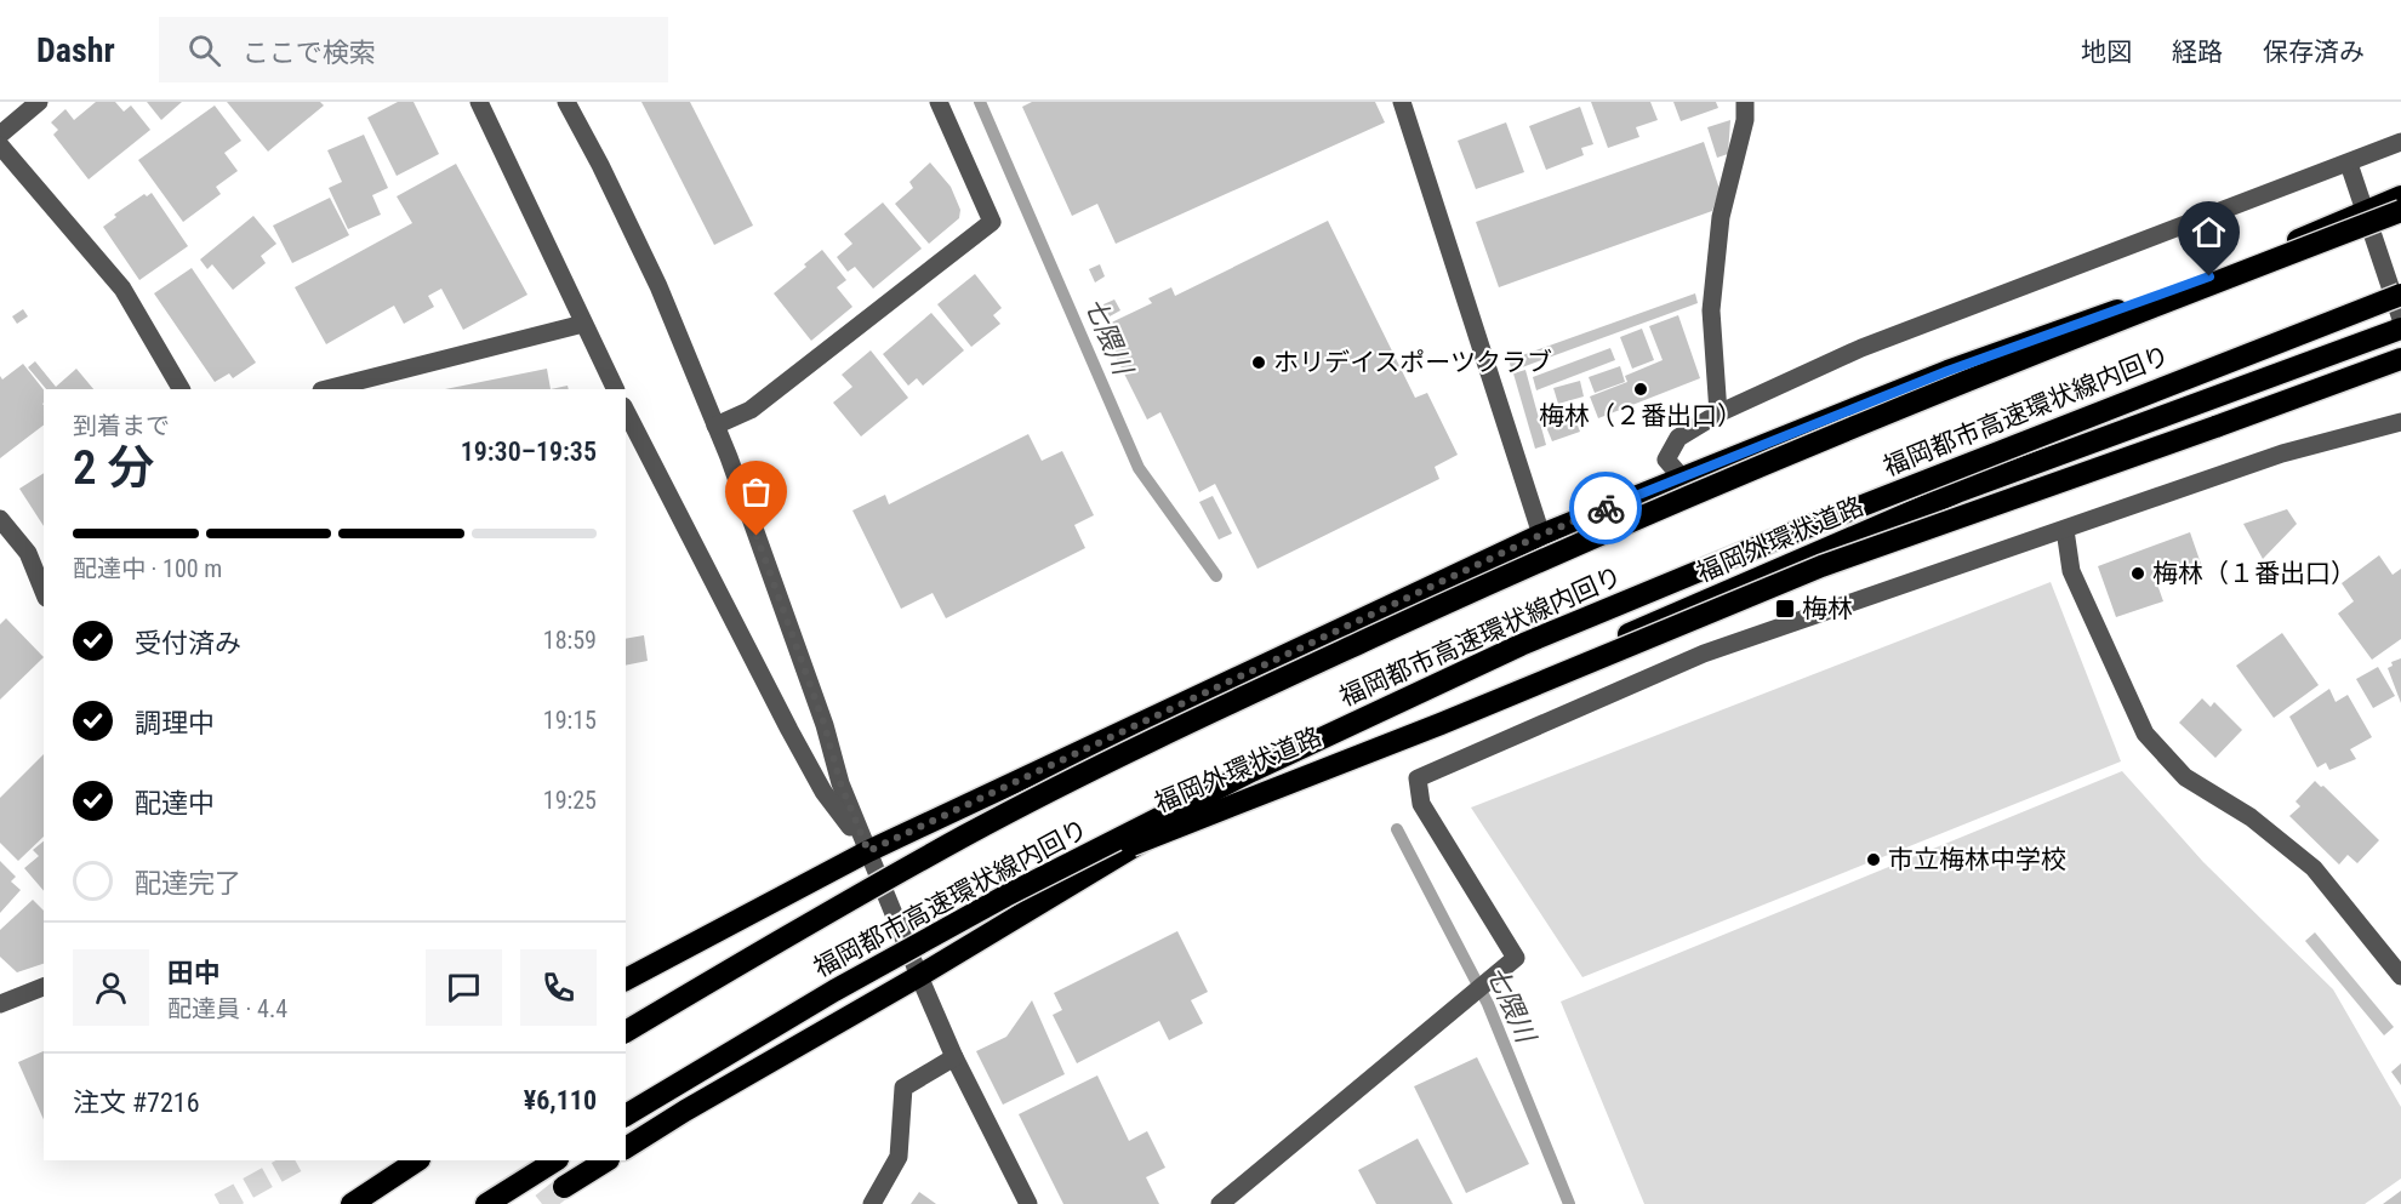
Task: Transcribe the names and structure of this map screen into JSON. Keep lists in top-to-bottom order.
{
  "streets": {
    "highway": ["福岡都市高速環状線内回り", "福岡外環状道路"]
  },
  "water": ["七隈川"],
  "places": {
    "other": [
      "ホリデイスポーツクラブ",
      "梅林（２番出口）",
      "梅林（１番出口）",
      "市立梅林中学校"
    ],
    "transit": ["梅林"]
  },
  "page": {
    "header": "Dashr",
    "search": "ここで検索",
    "nav": ["地図", "経路", "保存済み"],
    "heading": ["2 分", "到着まで", "19:30–19:35"],
    "panel": [
      "田中",
      "配達員 · 4.4",
      "注文 #7216",
      "¥6,110"
    ],
    "bar": "配達中 · 100 m",
    "list": [
      ["受付済み", "18:59"],
      ["調理中", "19:15"],
      ["配達中", "19:25"],
      "配達完了"
    ]
  }
}
